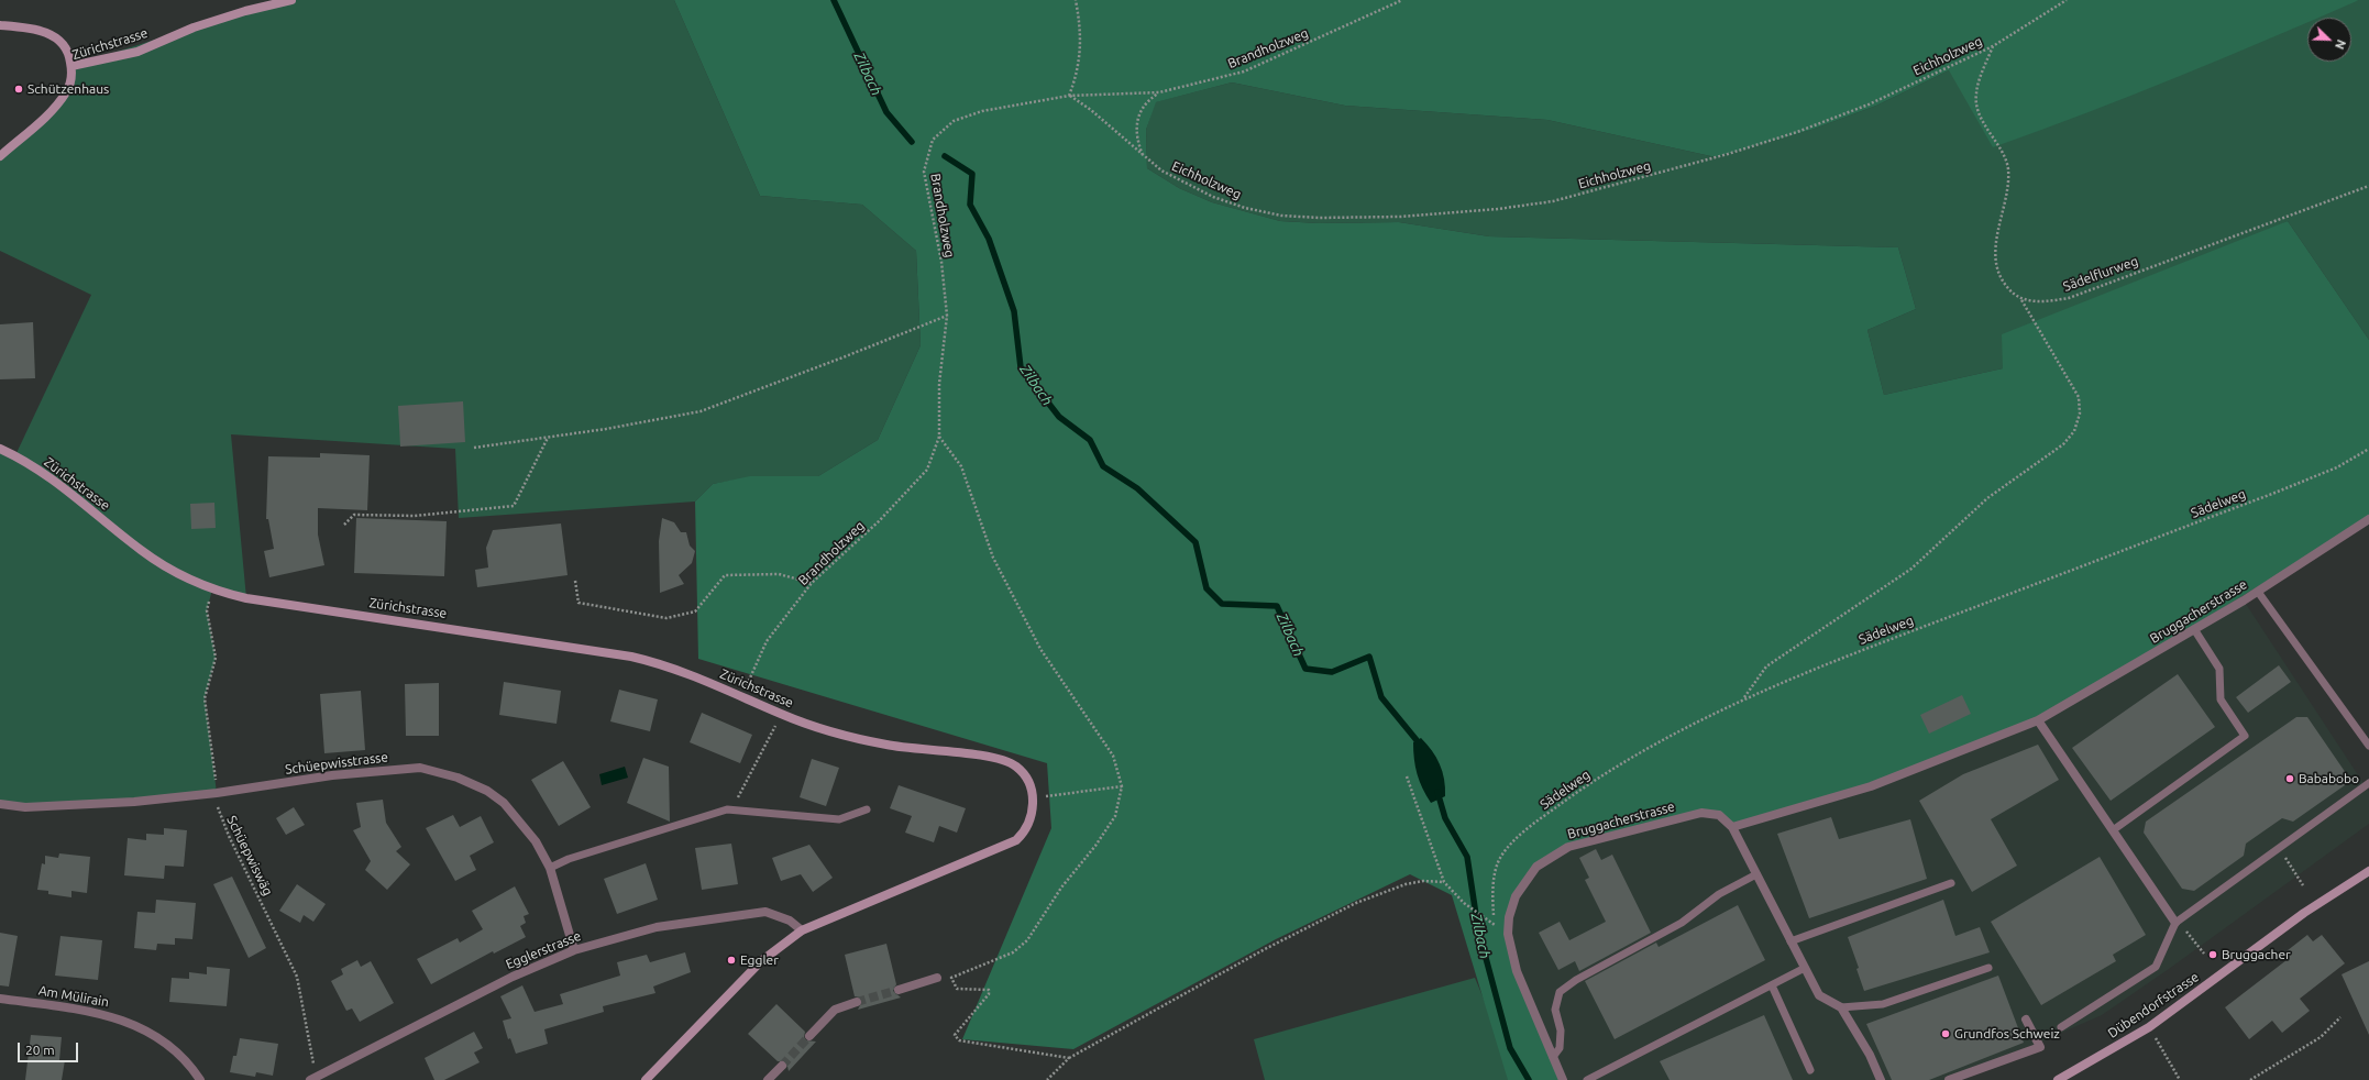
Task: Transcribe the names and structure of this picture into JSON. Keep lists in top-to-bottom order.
{
  "streets": {
    "main road": ["Zürichstrasse", "Dübendorfstrasse"],
    "street": [
      "Bruggacherstrasse",
      "Schüepwisstrasse",
      "Egglerstrasse",
      "Am Mülirain"
    ],
    "path": [
      "Brandholzweg",
      "Eichholzweg",
      "Sädelflurweg",
      "Sädelweg",
      "Schüepwiswäg"
    ]
  },
  "crossings": [
    ["Zürichstrasse", "Brandholzweg"],
    ["Brandholzweg", "Eichholzweg"],
    ["Schüepwisstrasse", "Schüepwiswäg"],
    ["Schüepwisstrasse", "Egglerstrasse"],
    ["Schüepwiswäg", "Egglerstrasse"]
  ],
  "water": ["Zilbach"],
  "places": [
    "Schützenhaus",
    "Bababobo",
    "Bruggacher",
    "Eggler",
    "Grundfos Schweiz"
  ],
  "scale_bar": "20 m",
  "north": "bottom right"
}
